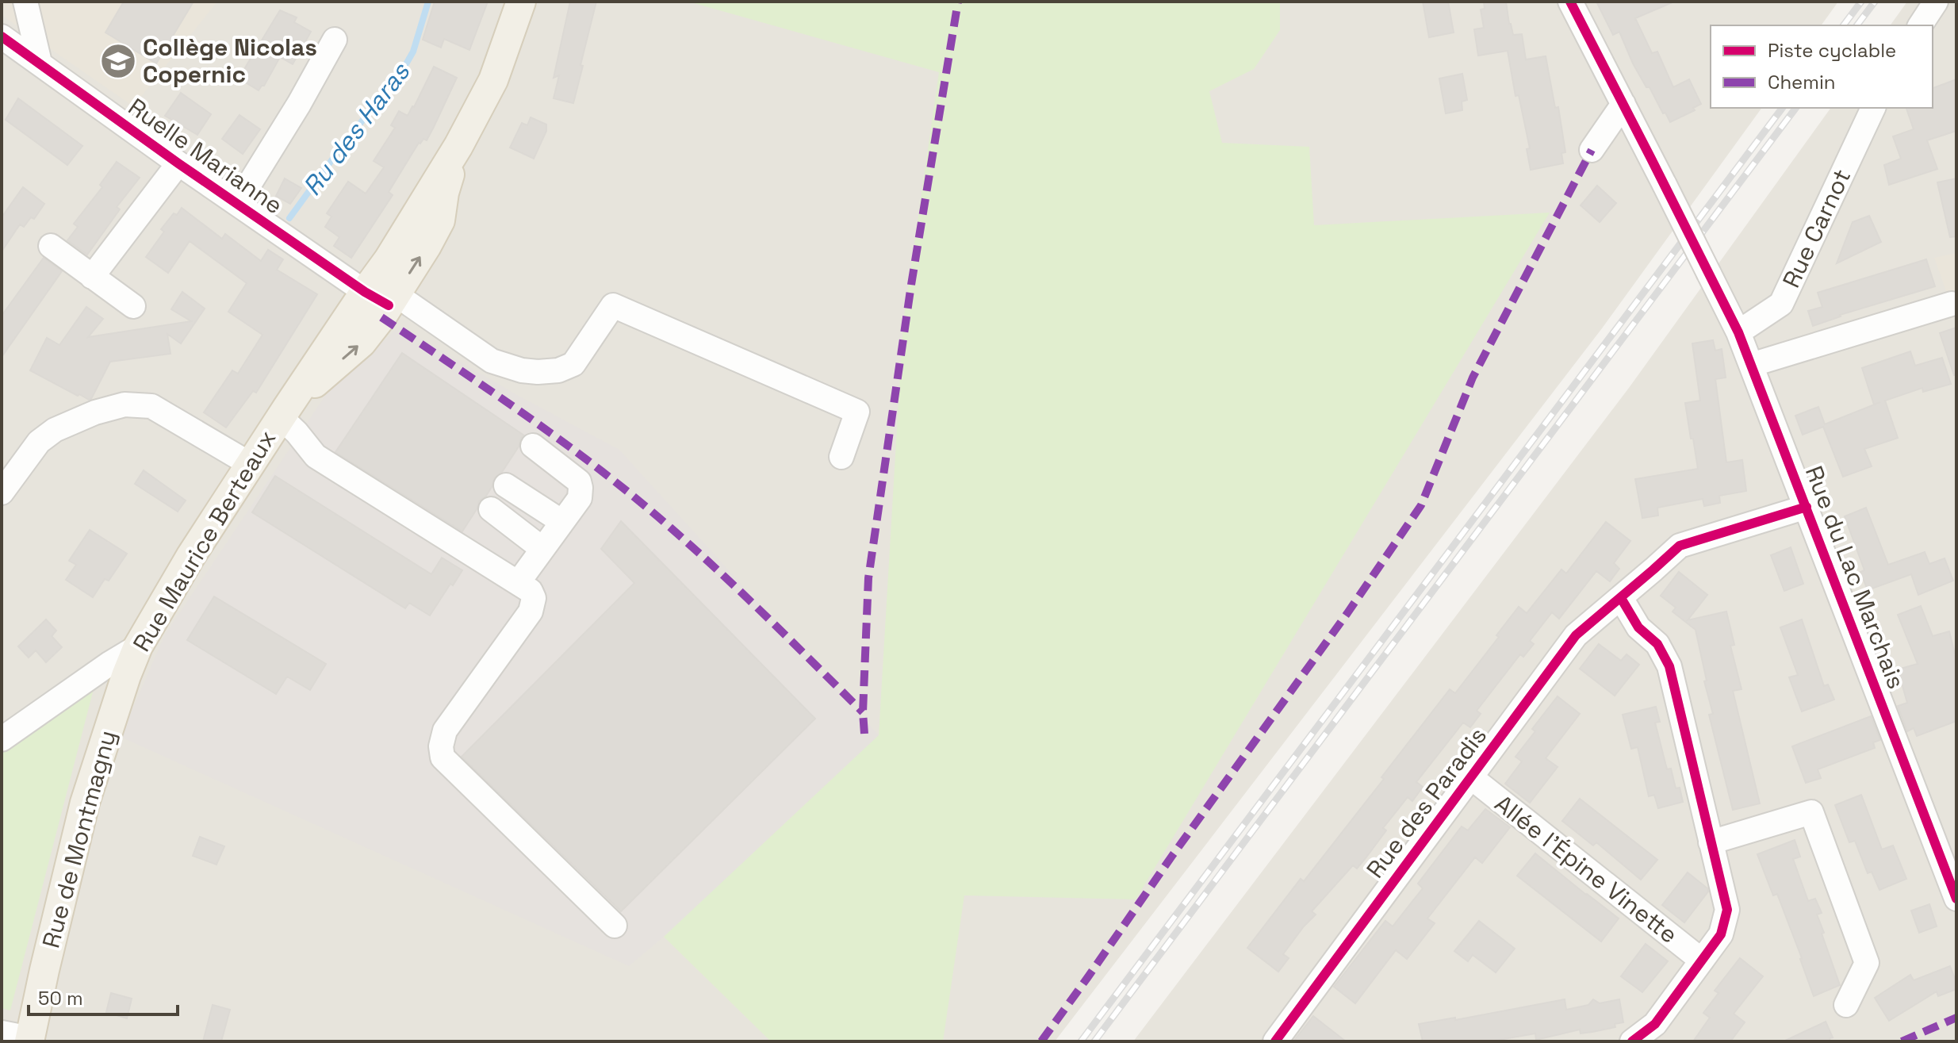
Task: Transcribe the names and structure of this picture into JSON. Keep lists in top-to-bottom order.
{
  "streets": {
    "main road": ["Rue Maurice Berteaux", "Rue de Montmagny"],
    "street": [
      "Ruelle Marianne",
      "Rue Carnot",
      "Rue du Lac Marchais",
      "Rue des Paradis",
      "Allée l'Épine Vinette"
    ]
  },
  "crossings": [
    ["Ruelle Marianne", "Rue Maurice Berteaux"],
    ["Rue Carnot", "Rue du Lac Marchais"],
    ["Rue Maurice Berteaux", "Rue de Montmagny"],
    ["Rue du Lac Marchais", "Rue des Paradis"],
    ["Rue des Paradis", "Allée l'Épine Vinette"]
  ],
  "water": ["Ru des Haras"],
  "places": {
    "school or university": ["Collège Nicolas Copernic"]
  },
  "legend": ["Piste cyclable", "Chemin"],
  "scale_bar": "50 m"
}
